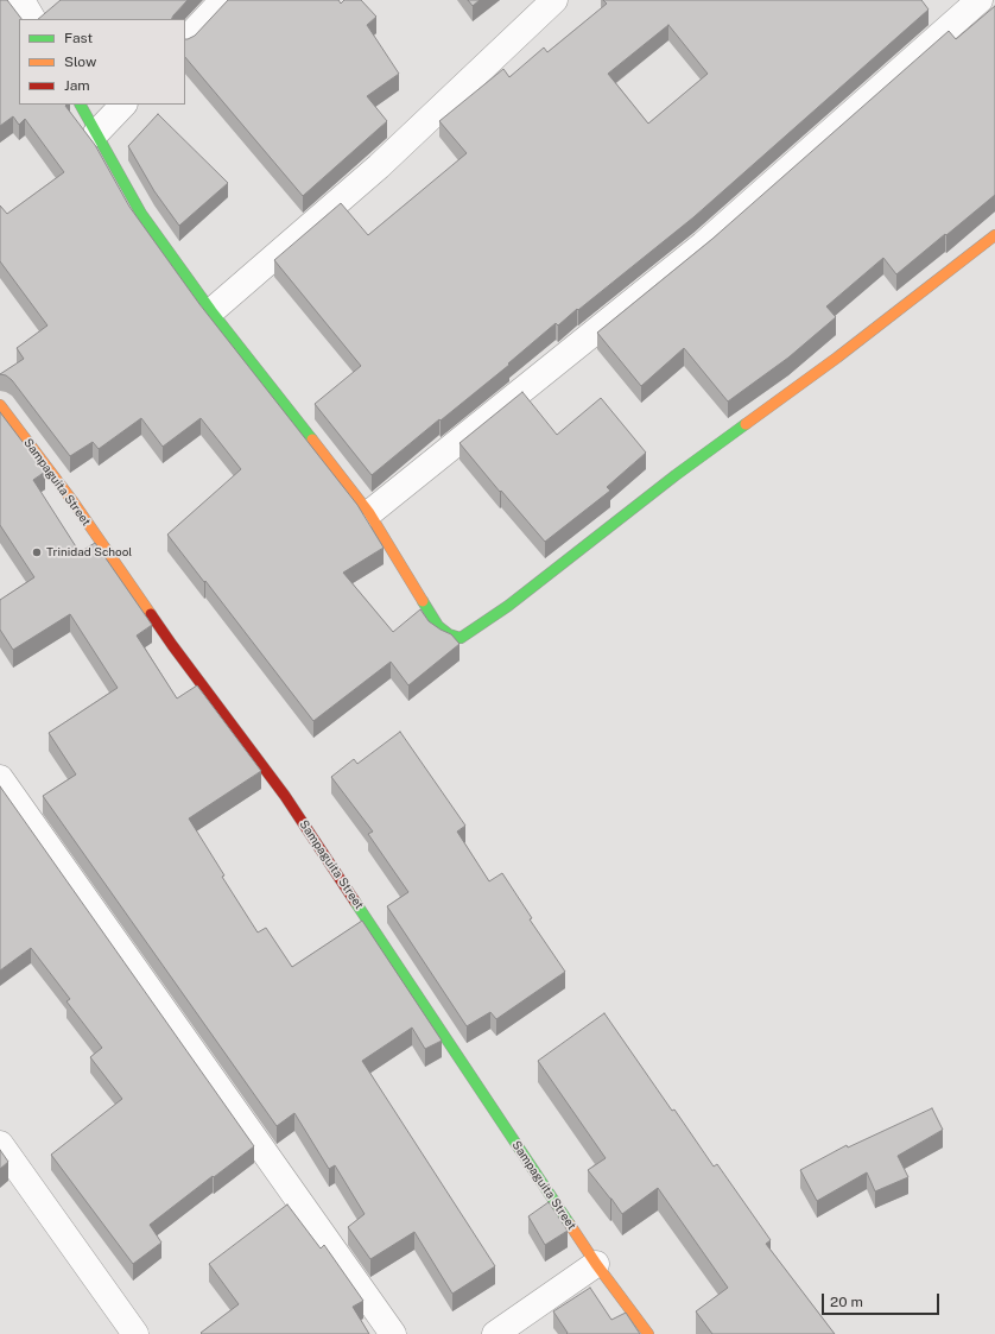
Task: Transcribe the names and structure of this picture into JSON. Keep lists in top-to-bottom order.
{
  "streets": {
    "street": ["Sampaguita Street"]
  },
  "places": ["Trinidad School"],
  "legend": ["Fast", "Slow", "Jam"],
  "scale_bar": "20 m"
}
